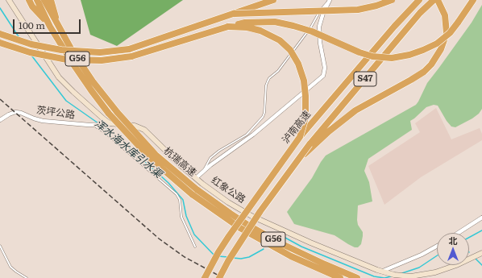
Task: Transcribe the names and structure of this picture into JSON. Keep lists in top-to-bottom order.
{
  "streets": {
    "highway": [
      "G56",
      "S47",
      "泸南高速",
      "杭瑞高速"
    ],
    "main road": ["红象公路"],
    "street": ["茨坪公路"]
  },
  "crossings": [
    ["茨坪公路", "红象公路"]
  ],
  "water": ["浑水海水库引水渠"],
  "scale_bar": "100 m",
  "north": "top"
}
